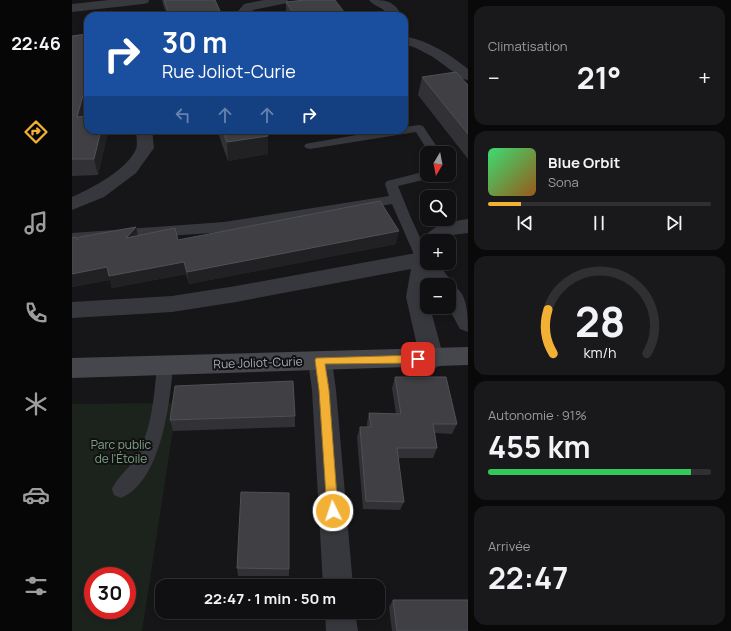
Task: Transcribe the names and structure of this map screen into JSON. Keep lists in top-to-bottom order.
{
  "streets": {
    "main road": ["Rue Joliot-Curie"]
  },
  "parks": ["Parc public de l'Étoile"],
  "north": "bottom",
  "page": {
    "tabs": "22:46",
    "tile": [
      "Climatisation",
      ["Autonomie · 91%", "455 km"],
      ["Arrivée", "22:47"]
    ],
    "turn": ["30 m", "Rue Joliot-Curie"],
    "heat": ["−", "21°", "+"],
    "map_buttons": ["+", "−"],
    "song": ["Blue Orbit", "Sona"],
    "limit": "30",
    "trip": "22:47 · 1 min · 50 m",
    "gauge": ["28", "km/h"]
  }
}
